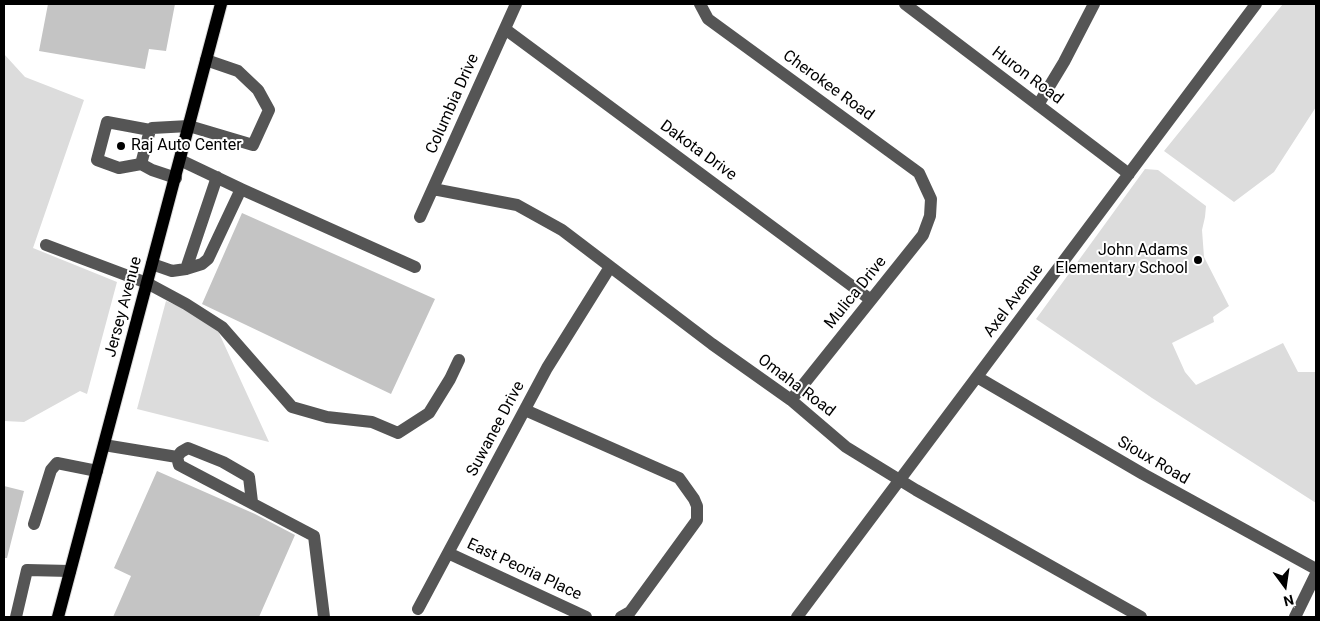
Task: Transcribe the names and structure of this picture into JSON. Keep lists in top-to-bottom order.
{
  "streets": {
    "main road": ["Jersey Avenue"],
    "street": [
      "Huron Road",
      "Cherokee Road",
      "Columbia Drive",
      "Dakota Drive",
      "Mulica Drive",
      "Axel Avenue",
      "Omaha Road",
      "Suwanee Drive",
      "Sioux Road",
      "East Peoria Place"
    ]
  },
  "crossings": [
    ["Huron Road", "Axel Avenue"],
    ["Cherokee Road", "Mulica Drive"],
    ["Columbia Drive", "Dakota Drive"],
    ["Columbia Drive", "Omaha Road"],
    ["Dakota Drive", "Mulica Drive"],
    ["Mulica Drive", "Omaha Road"],
    ["Axel Avenue", "Omaha Road"],
    ["Axel Avenue", "Sioux Road"],
    ["Omaha Road", "Suwanee Drive"],
    ["Suwanee Drive", "East Peoria Place"]
  ],
  "places": ["Raj Auto Center", "John Adams Elementary School"],
  "north": "bottom"
}
